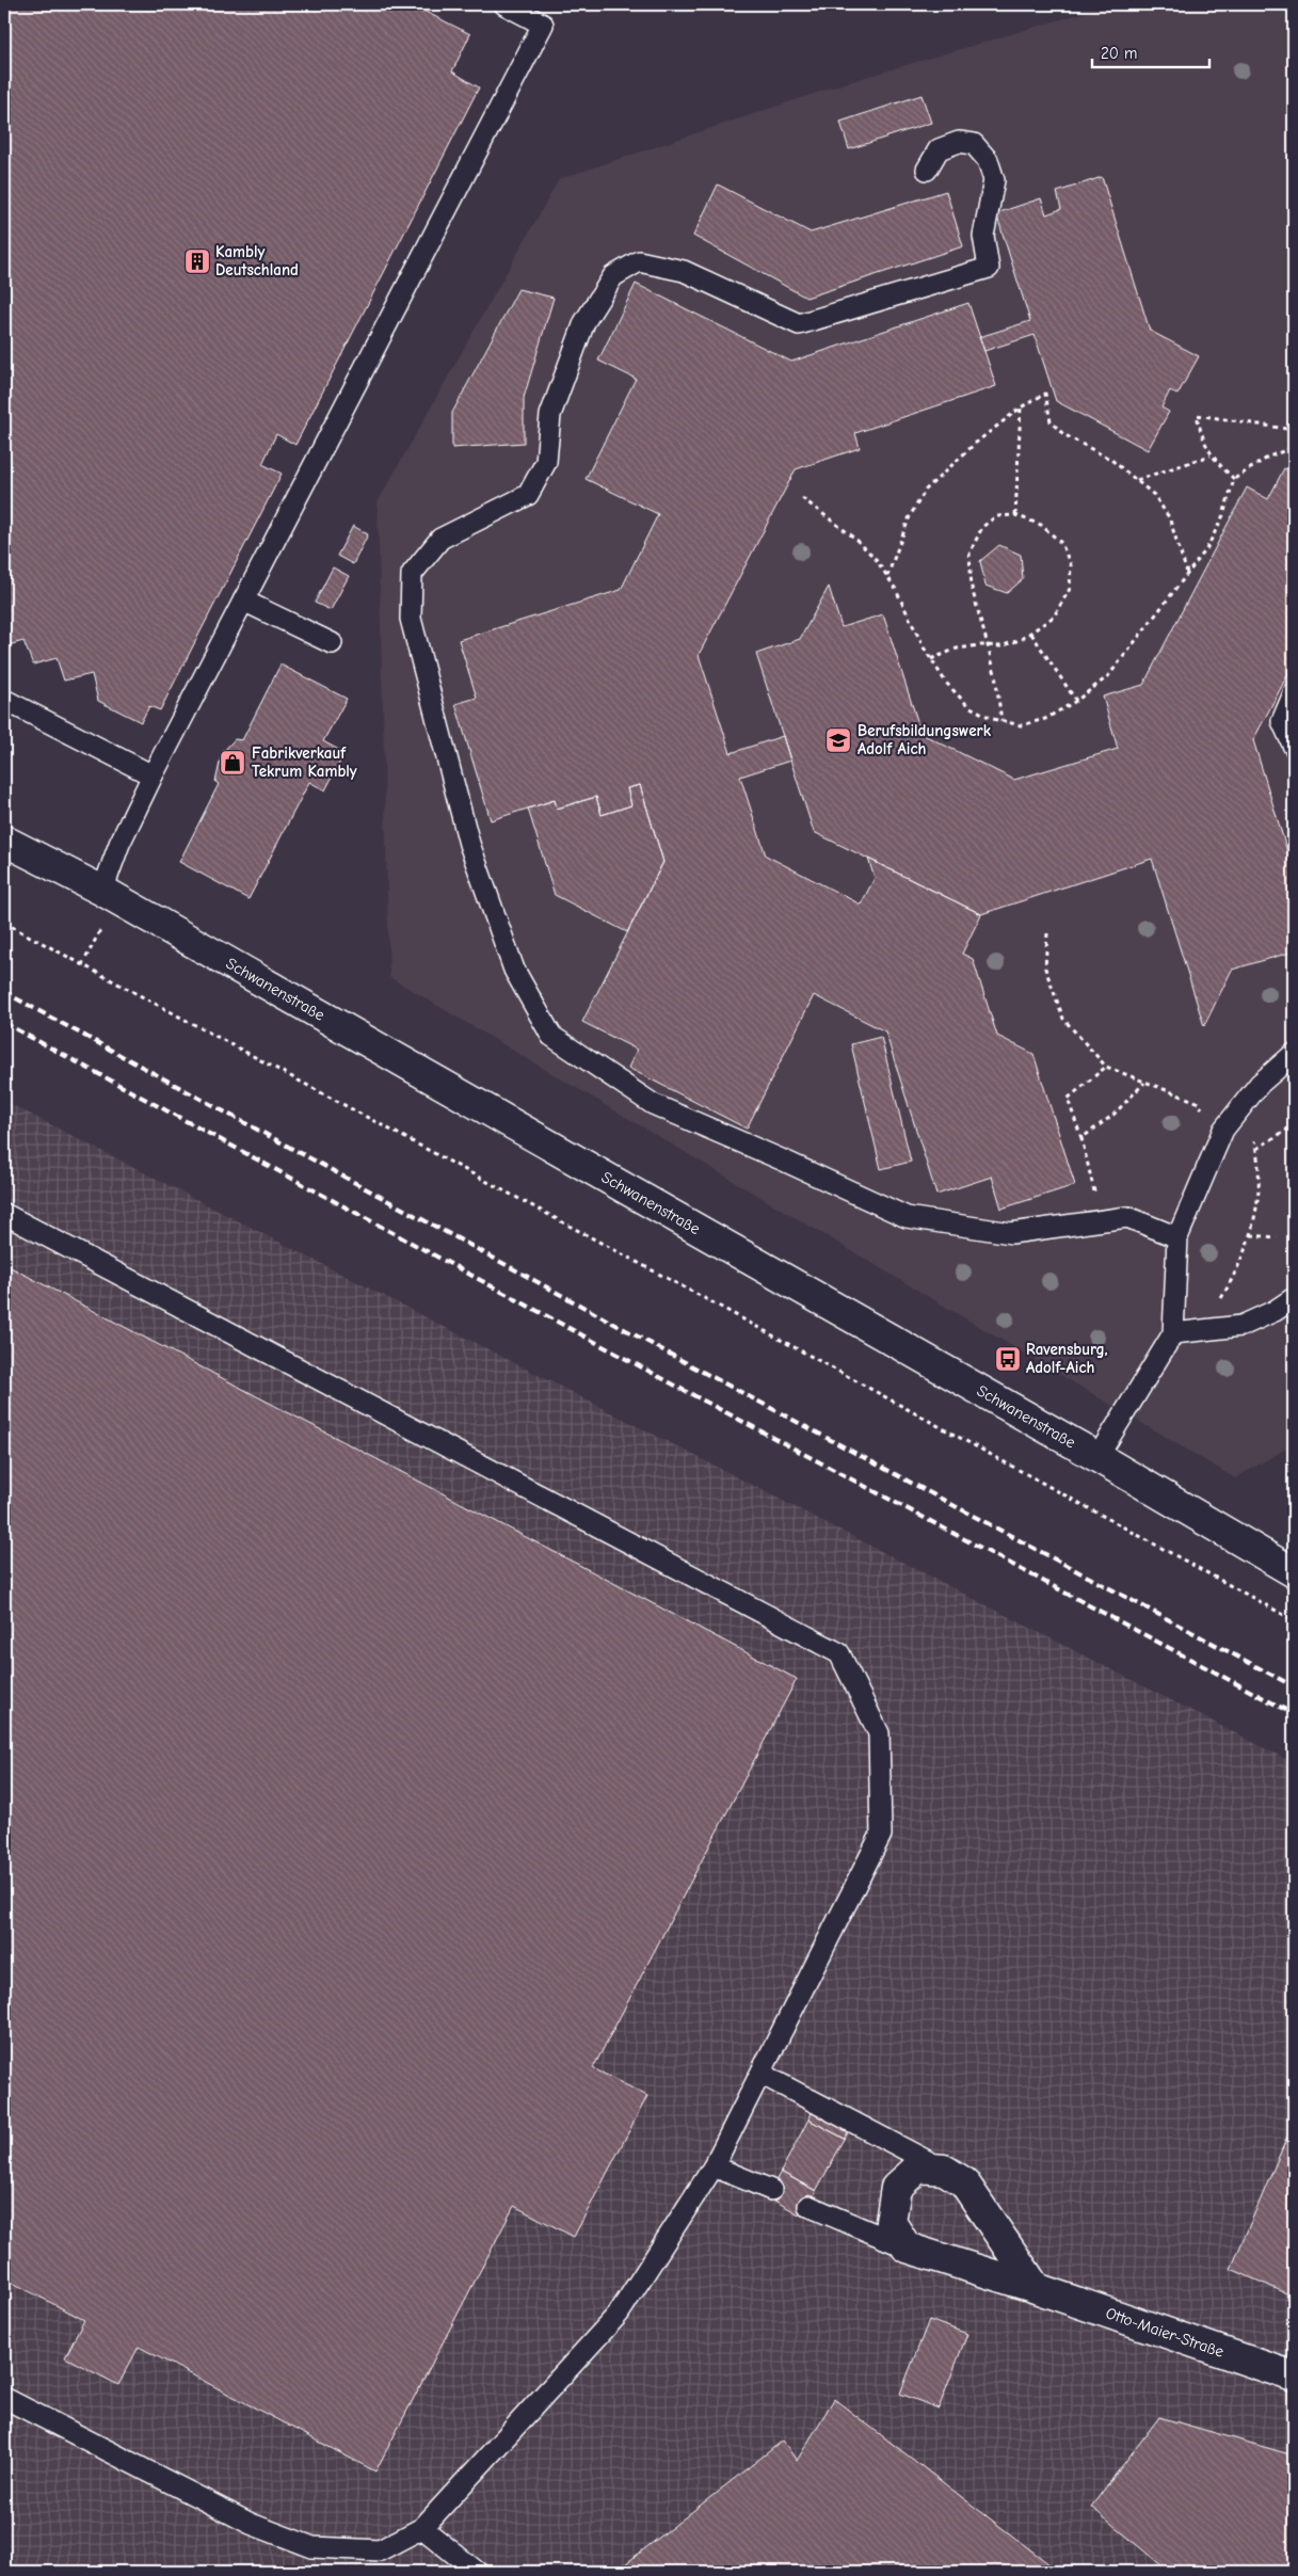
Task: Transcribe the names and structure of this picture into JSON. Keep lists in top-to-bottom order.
{
  "streets": {
    "street": ["Schwanenstraße", "Otto-Maier-Straße"]
  },
  "places": {
    "building": ["Kambly Deutschland"],
    "school or university": ["Berufsbildungswerk Adolf Aich"],
    "shop": ["Fabrikverkauf Tekrum Kambly"],
    "bus stop": ["Ravensburg, Adolf-Aich"]
  },
  "scale_bar": "20 m"
}
